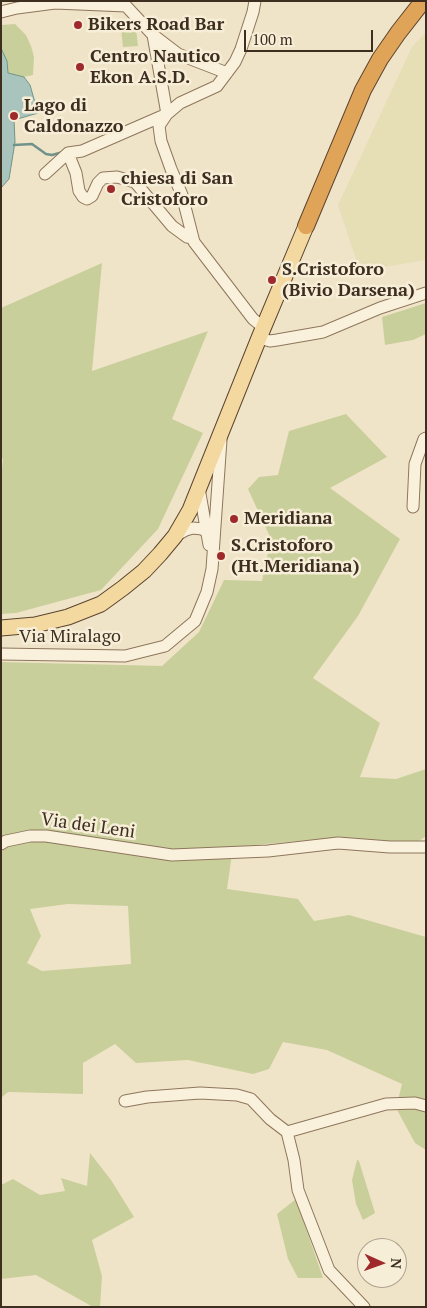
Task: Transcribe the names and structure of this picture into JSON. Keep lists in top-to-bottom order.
{
  "streets": {
    "street": ["Via Miralago", "Via dei Leni"]
  },
  "places": [
    "Bikers Road Bar",
    "Centro Nautico Ekon A.S.D.",
    "Lago di Caldonazzo",
    "chiesa di San Cristoforo",
    "S.Cristoforo (Bivio Darsena)",
    "Meridiana",
    "S.Cristoforo (Ht.Meridiana)"
  ],
  "scale_bar": "100 m",
  "north": "right"
}
